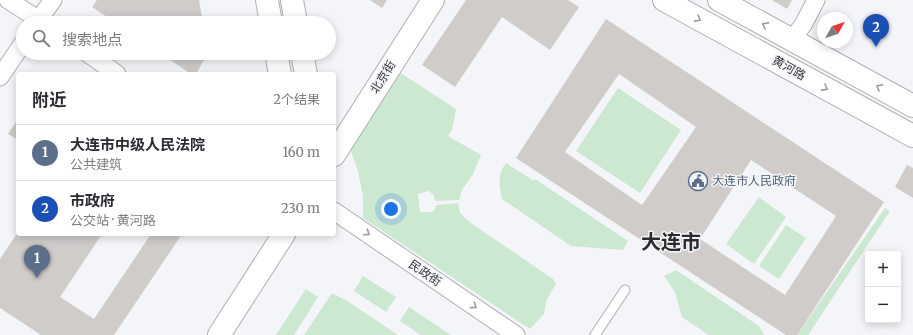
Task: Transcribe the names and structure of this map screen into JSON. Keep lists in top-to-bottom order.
{
  "streets": {
    "main road": ["黄河路", "北京街"],
    "street": ["民政街"]
  },
  "one_way": ["民政街"],
  "districts": ["大连市"],
  "places": {
    "public building": ["大连市人民政府"]
  },
  "north": "top right",
  "page": {
    "pins": ["2", "1"],
    "search": "搜索地点",
    "heading": ["附近", "2个结果"],
    "list": [
      {
        "mark": "1",
        "name": "大连市中级人民法院",
        "note": "公共建筑",
        "value": "160 m"
      },
      {
        "mark": "2",
        "name": "市政府",
        "note": "公交站 · 黄河路",
        "value": "230 m"
      }
    ],
    "map_buttons": ["+", "−"]
  }
}
